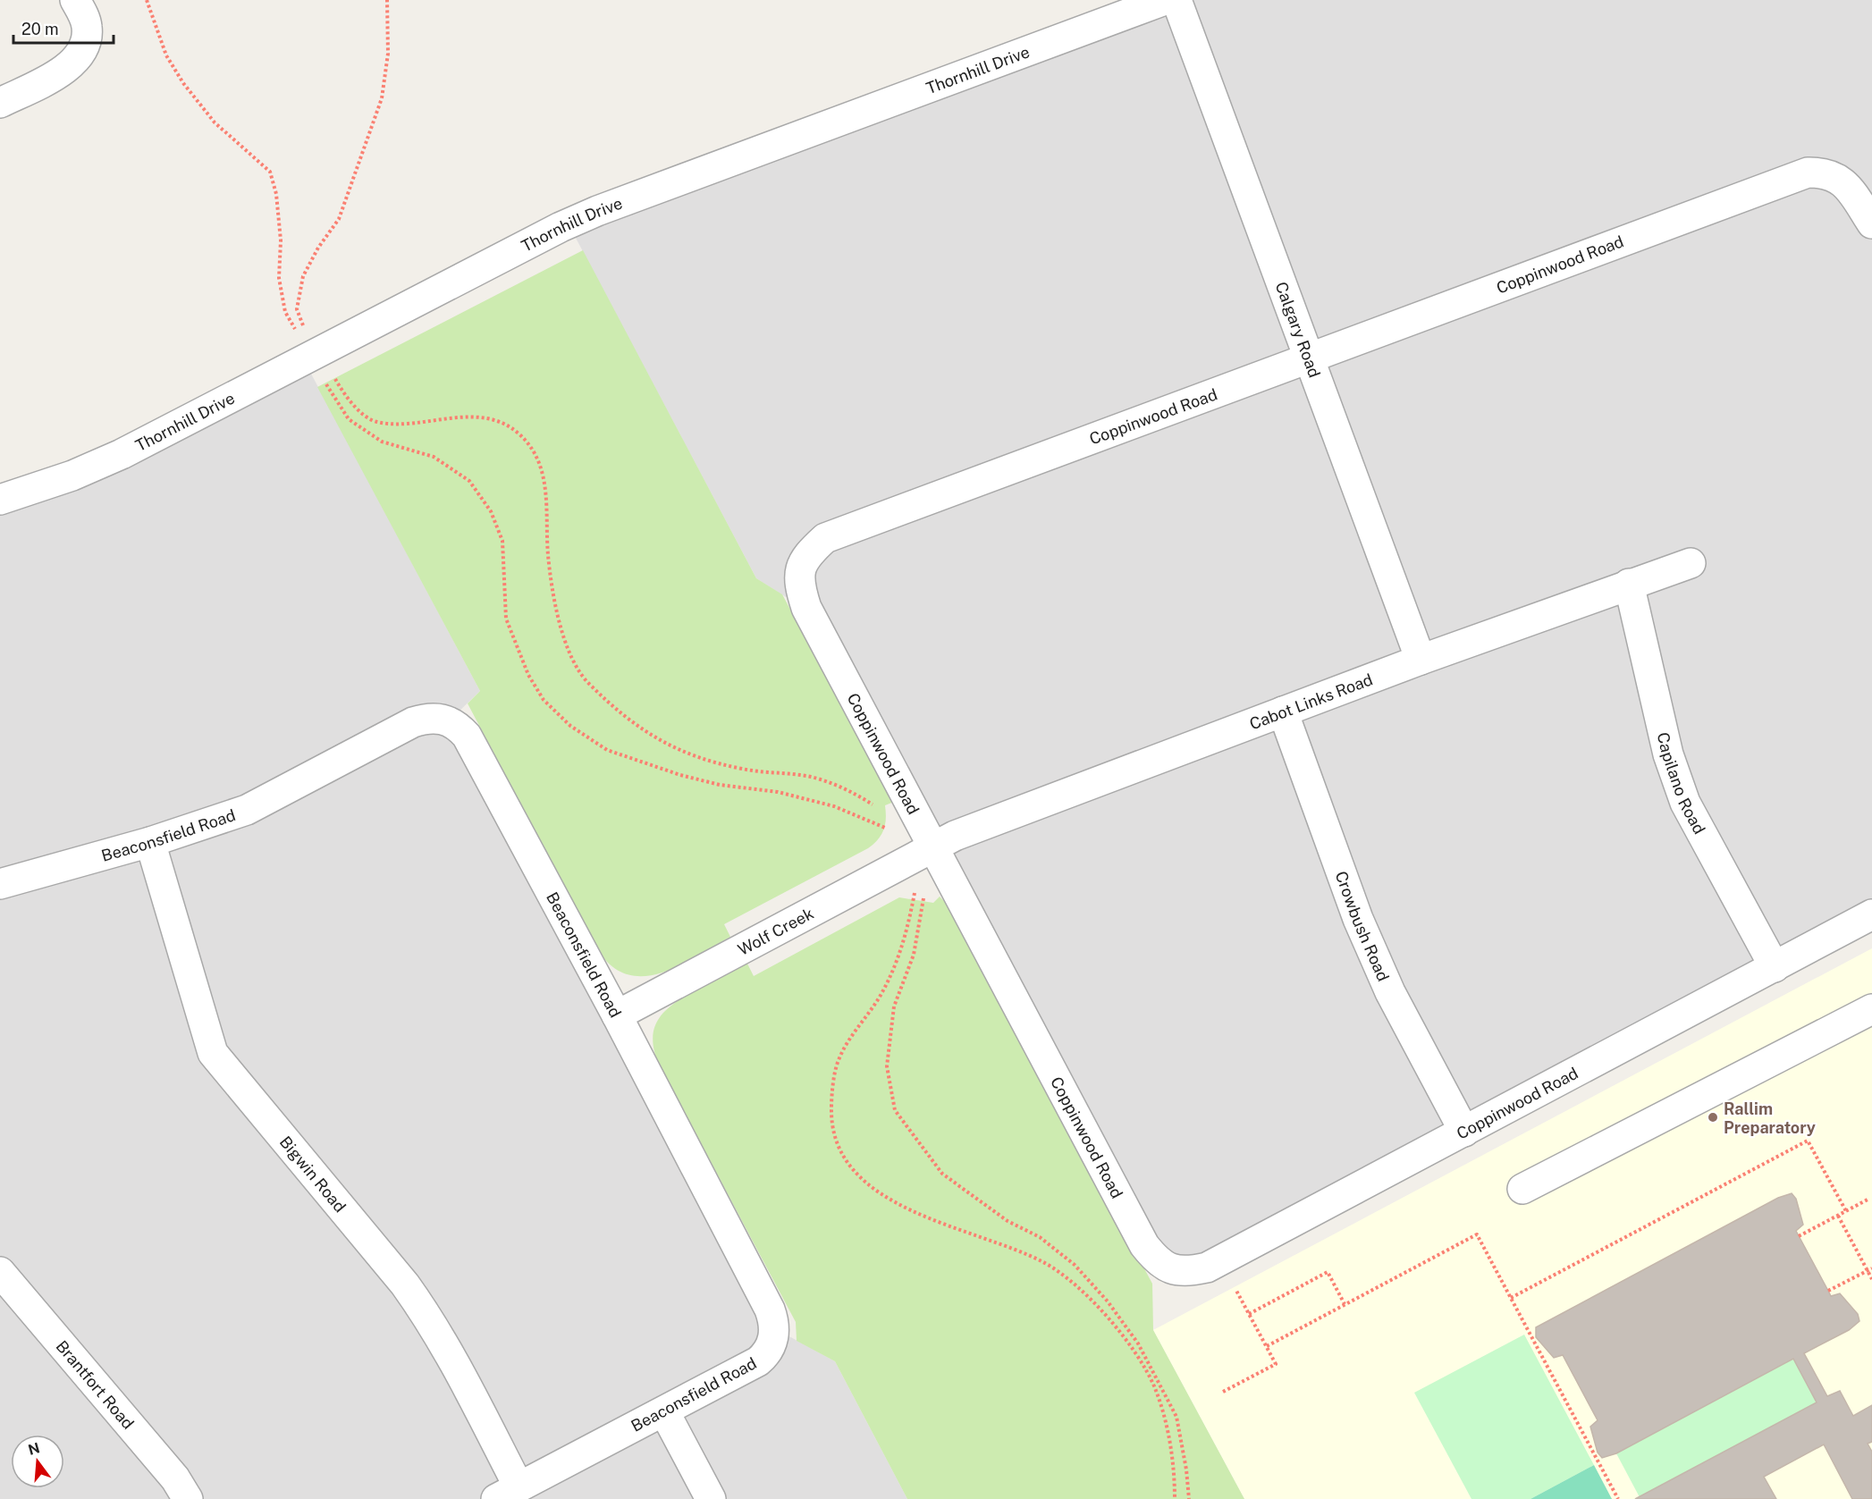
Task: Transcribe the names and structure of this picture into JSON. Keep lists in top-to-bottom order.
{
  "streets": {
    "street": [
      "Thornhill Drive",
      "Coppinwood Road",
      "Calgary Road",
      "Cabot Links Road",
      "Capilano Road",
      "Beaconsfield Road",
      "Crowbush Road",
      "Wolf Creek",
      "Bigwin Road",
      "Brantfort Road"
    ]
  },
  "crossings": [
    ["Coppinwood Road", "Calgary Road"],
    ["Coppinwood Road", "Cabot Links Road"],
    ["Coppinwood Road", "Capilano Road"],
    ["Coppinwood Road", "Crowbush Road"],
    ["Coppinwood Road", "Wolf Creek"],
    ["Calgary Road", "Cabot Links Road"],
    ["Cabot Links Road", "Capilano Road"],
    ["Cabot Links Road", "Crowbush Road"],
    ["Cabot Links Road", "Wolf Creek"],
    ["Beaconsfield Road", "Wolf Creek"],
    ["Beaconsfield Road", "Bigwin Road"]
  ],
  "places": ["Rallim Preparatory"],
  "scale_bar": "20 m",
  "north": "top"
}
